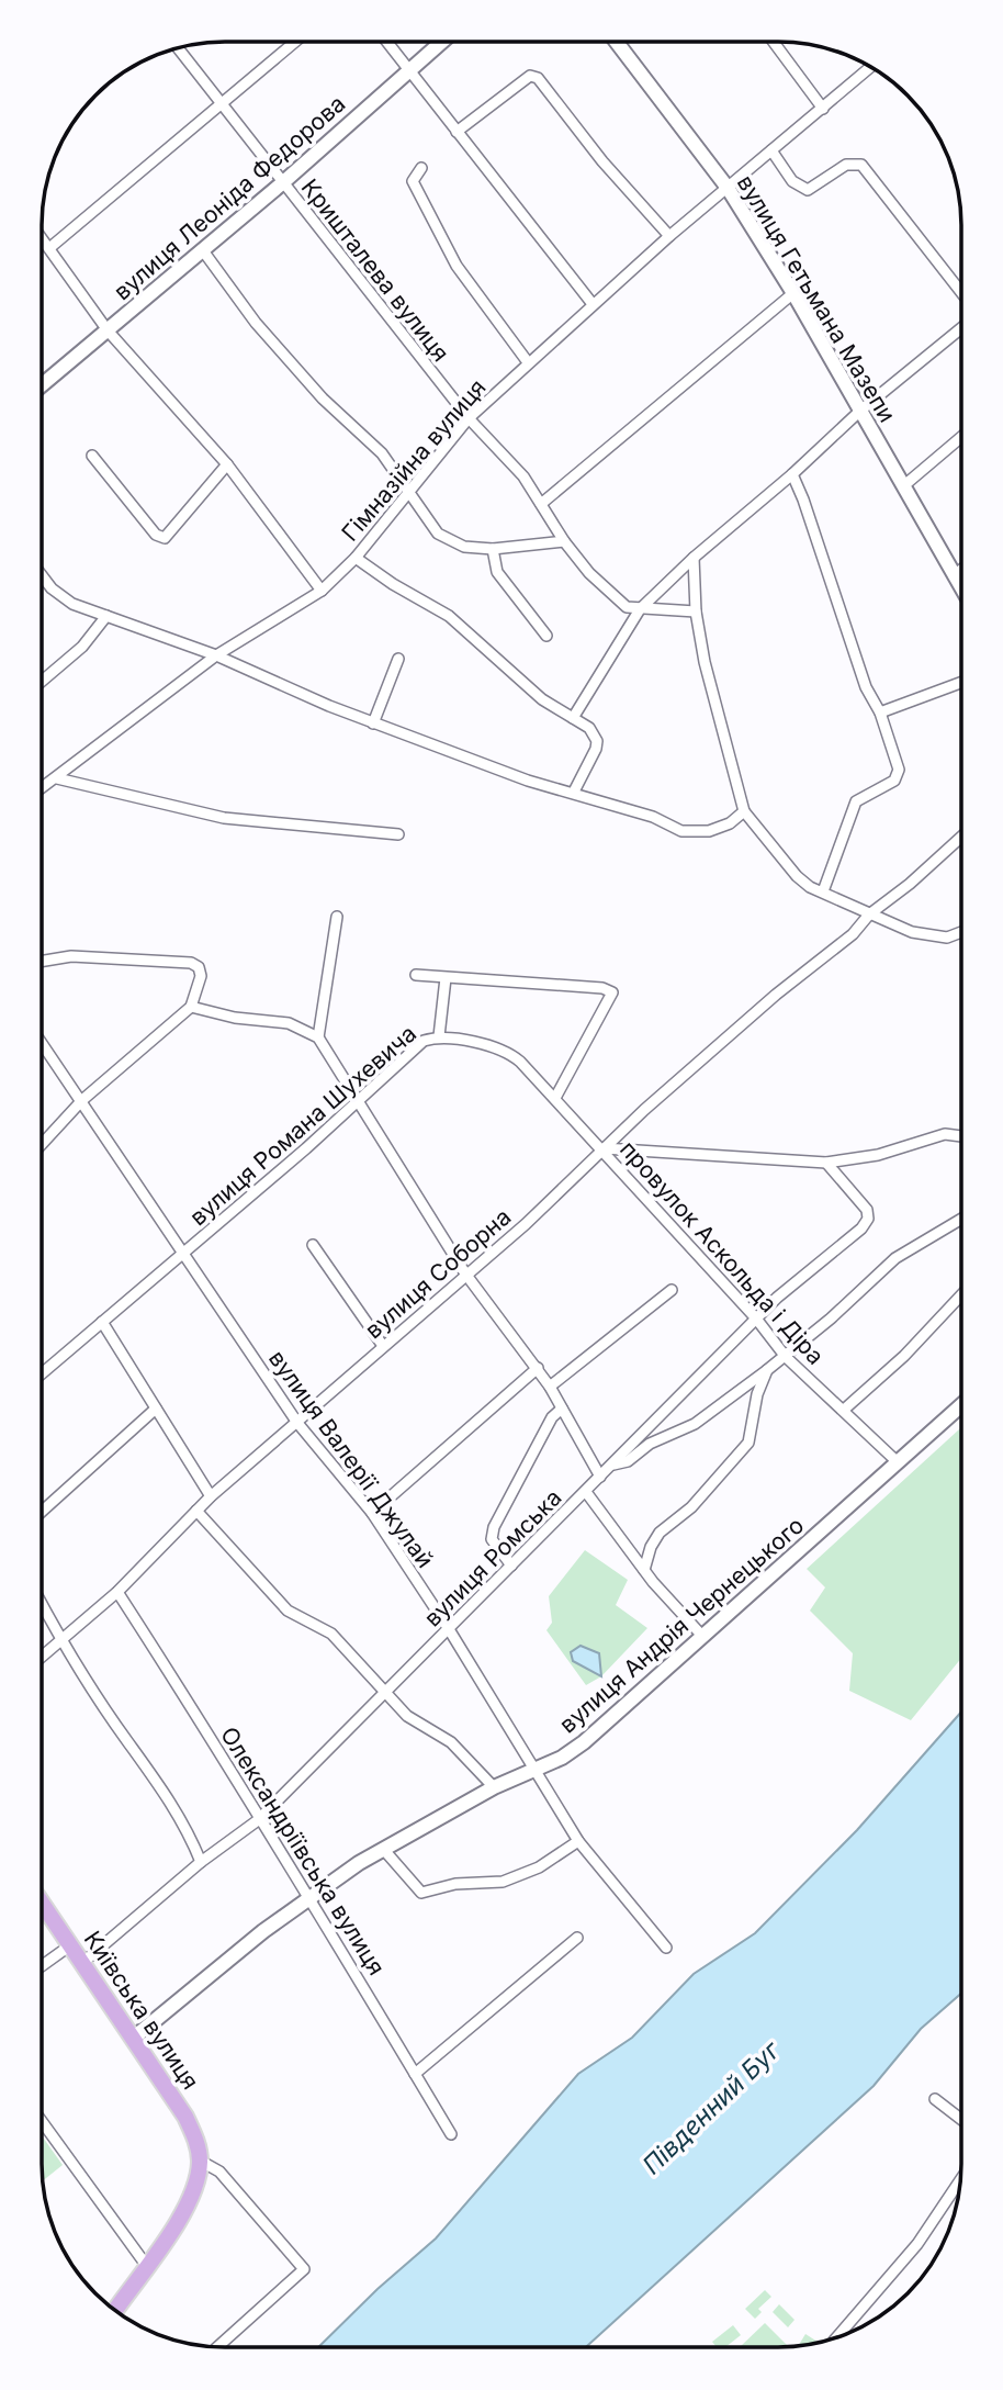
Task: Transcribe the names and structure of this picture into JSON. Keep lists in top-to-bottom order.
{
  "streets": {
    "main road": ["Київська вулиця"],
    "street": [
      "вулиця Леоніда Федорова",
      "Кришталева вулиця",
      "вулиця Гетьмана Мазепи",
      "Гімназійна вулиця",
      "вулиця Романа Шухевича",
      "провулок Аскольда і Діра",
      "вулиця Соборна",
      "вулиця Валерії Джулай",
      "вулиця Ромська",
      "вулиця Андрія Чернецького",
      "Олександріївська вулиця"
    ]
  },
  "crossings": [
    ["вулиця Леоніда Федорова", "Кришталева вулиця"],
    ["Кришталева вулиця", "Гімназійна вулиця"],
    ["вулиця Гетьмана Мазепи", "Гімназійна вулиця"],
    ["вулиця Романа Шухевича", "провулок Аскольда і Діра"],
    ["вулиця Романа Шухевича", "вулиця Валерії Джулай"],
    ["провулок Аскольда і Діра", "вулиця Соборна"],
    ["провулок Аскольда і Діра", "вулиця Ромська"],
    ["провулок Аскольда і Діра", "вулиця Андрія Чернецького"],
    ["вулиця Соборна", "вулиця Валерії Джулай"],
    ["вулиця Соборна", "Олександріївська вулиця"],
    ["вулиця Валерії Джулай", "вулиця Ромська"],
    ["вулиця Валерії Джулай", "вулиця Андрія Чернецького"],
    ["вулиця Ромська", "Олександріївська вулиця"],
    ["вулиця Ромська", "Київська вулиця"],
    ["вулиця Андрія Чернецького", "Олександріївська вулиця"],
    ["вулиця Андрія Чернецького", "Київська вулиця"]
  ],
  "water": ["Південний Буг"]
}
